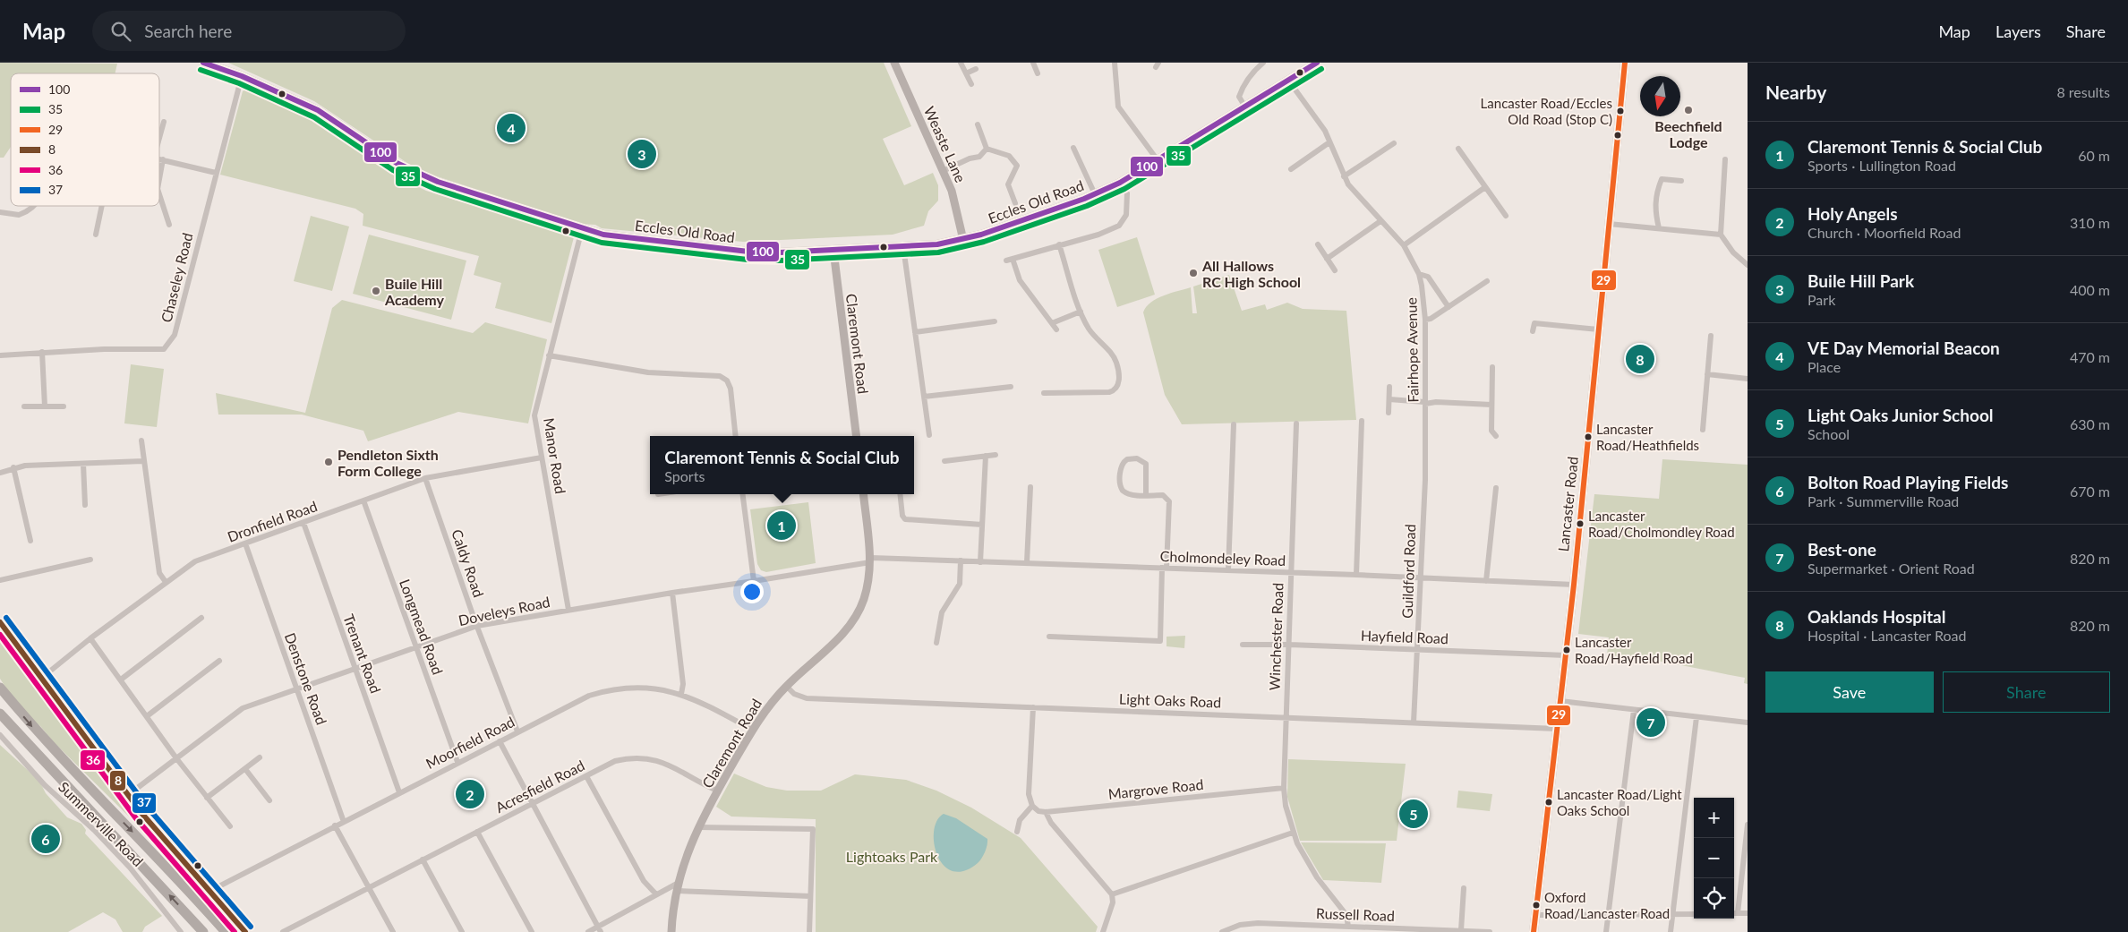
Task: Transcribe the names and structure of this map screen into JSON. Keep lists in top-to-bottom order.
{
  "streets": {
    "main road": [
      "Weaste Lane",
      "Eccles Old Road",
      "Claremont Road",
      "Lancaster Road"
    ],
    "street": [
      "Chaseley Road",
      "Fairhope Avenue",
      "Manor Road",
      "Dronfield Road",
      "Cholmondeley Road",
      "Caldy Road",
      "Guildford Road",
      "Doveleys Road",
      "Longmead Road",
      "Winchester Road",
      "Hayfield Road",
      "Trenant Road",
      "Denstone Road",
      "Light Oaks Road",
      "Moorfield Road",
      "Acresfield Road",
      "Margrove Road",
      "Summerville Road",
      "Russell Road"
    ]
  },
  "crossings": [
    ["Weaste Lane", "Eccles Old Road"],
    ["Eccles Old Road", "Chaseley Road"],
    ["Eccles Old Road", "Claremont Road"],
    ["Eccles Old Road", "Fairhope Avenue"],
    ["Eccles Old Road", "Manor Road"],
    ["Claremont Road", "Cholmondeley Road"],
    ["Claremont Road", "Doveleys Road"],
    ["Claremont Road", "Light Oaks Road"],
    ["Claremont Road", "Moorfield Road"],
    ["Claremont Road", "Acresfield Road"],
    ["Fairhope Avenue", "Guildford Road"],
    ["Manor Road", "Dronfield Road"],
    ["Manor Road", "Doveleys Road"],
    ["Lancaster Road", "Cholmondeley Road"],
    ["Lancaster Road", "Hayfield Road"],
    ["Lancaster Road", "Light Oaks Road"],
    ["Dronfield Road", "Caldy Road"],
    ["Dronfield Road", "Longmead Road"],
    ["Dronfield Road", "Trenant Road"],
    ["Dronfield Road", "Denstone Road"],
    ["Cholmondeley Road", "Guildford Road"],
    ["Cholmondeley Road", "Doveleys Road"],
    ["Cholmondeley Road", "Winchester Road"],
    ["Caldy Road", "Doveleys Road"],
    ["Caldy Road", "Moorfield Road"],
    ["Guildford Road", "Hayfield Road"],
    ["Guildford Road", "Light Oaks Road"],
    ["Doveleys Road", "Longmead Road"],
    ["Doveleys Road", "Trenant Road"],
    ["Doveleys Road", "Denstone Road"],
    ["Longmead Road", "Moorfield Road"],
    ["Winchester Road", "Hayfield Road"],
    ["Winchester Road", "Light Oaks Road"],
    ["Winchester Road", "Margrove Road"],
    ["Winchester Road", "Russell Road"],
    ["Trenant Road", "Moorfield Road"],
    ["Denstone Road", "Moorfield Road"]
  ],
  "parks": ["Lightoaks Park"],
  "places": [
    "Beechfield Lodge",
    "Lancaster Road/Eccles Old Road (Stop C)",
    "All Hallows RC High School",
    "Buile Hill Academy",
    "Lancaster Road/Heathfields",
    "Pendleton Sixth Form College",
    "Lancaster Road/Cholmondley Road",
    "Lancaster Road/Hayfield Road",
    "Lancaster Road/Light Oaks School",
    "Oxford Road/Lancaster Road"
  ],
  "lines": [
    "transit line 100",
    "transit line 29",
    "transit line 35",
    "transit line 37",
    "transit line 8",
    "transit line 36"
  ],
  "legend": [
    "100",
    "35",
    "29",
    "8",
    "36",
    "37"
  ],
  "north": "bottom",
  "page": {
    "header": "Map",
    "search": "Search here",
    "nav": ["Map", "Layers", "Share"],
    "heading": ["Nearby", "8 results"],
    "pins": [
      "4",
      "3",
      "8",
      "1",
      "7",
      "2",
      "5",
      "6"
    ],
    "list": [
      {
        "mark": "1",
        "name": "Claremont Tennis & Social Club",
        "note": "Sports · Lullington Road",
        "value": "60 m"
      },
      {
        "mark": "2",
        "name": "Holy Angels",
        "note": "Church · Moorfield Road",
        "value": "310 m"
      },
      {
        "mark": "3",
        "name": "Buile Hill Park",
        "note": "Park",
        "value": "400 m"
      },
      {
        "mark": "4",
        "name": "VE Day Memorial Beacon",
        "note": "Place",
        "value": "470 m"
      },
      {
        "mark": "5",
        "name": "Light Oaks Junior School",
        "note": "School",
        "value": "630 m"
      },
      {
        "mark": "6",
        "name": "Bolton Road Playing Fields",
        "note": "Park · Summerville Road",
        "value": "670 m"
      },
      {
        "mark": "7",
        "name": "Best-one",
        "note": "Supermarket · Orient Road",
        "value": "820 m"
      },
      {
        "mark": "8",
        "name": "Oaklands Hospital",
        "note": "Hospital · Lancaster Road",
        "value": "820 m"
      }
    ],
    "popup": ["Claremont Tennis & Social Club", "Sports"],
    "buttons": ["Save", "Share"],
    "map_buttons": ["+", "−"]
  }
}
